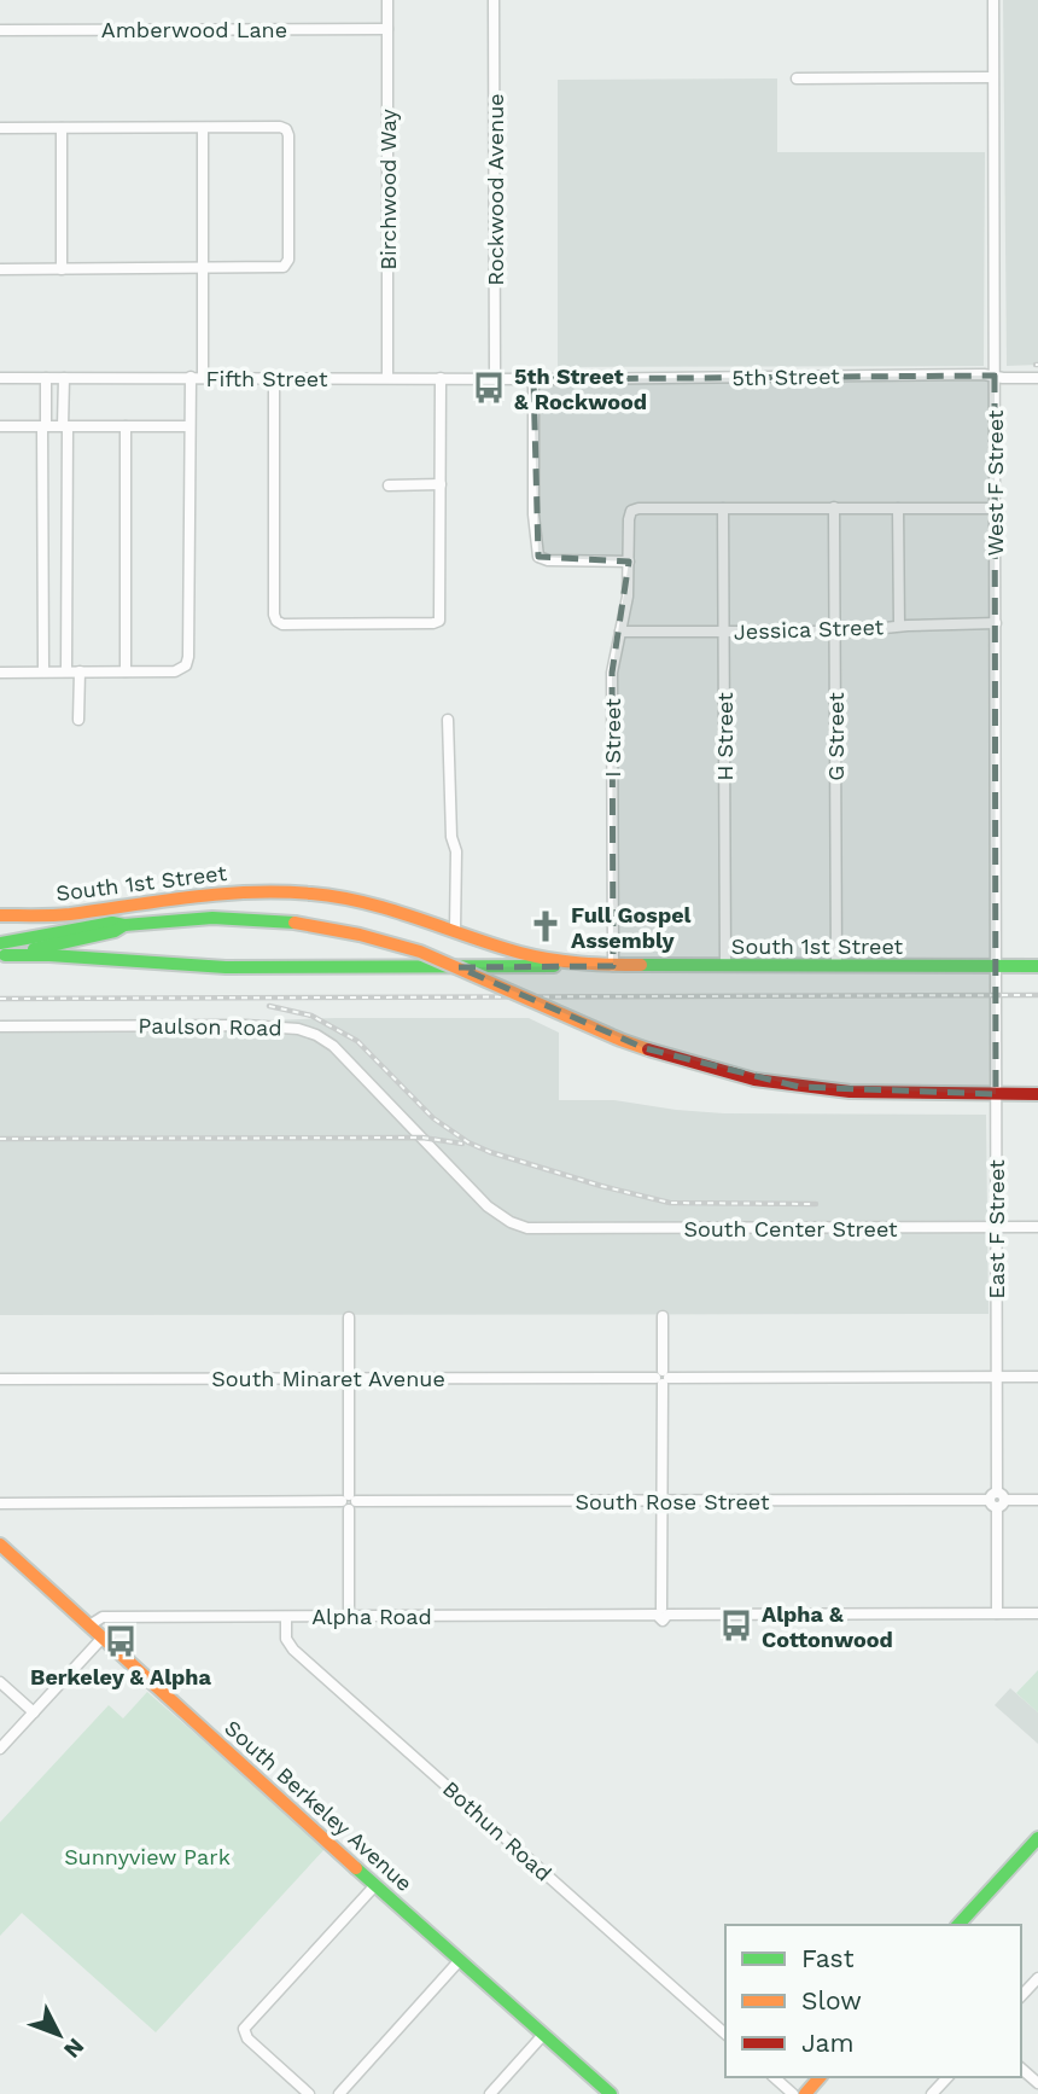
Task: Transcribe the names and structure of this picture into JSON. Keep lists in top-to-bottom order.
{
  "streets": {
    "street": [
      "Amberwood Lane",
      "Birchwood Way",
      "Rockwood Avenue",
      "5th Street",
      "Fifth Street",
      "West F Street",
      "Jessica Street",
      "H Street",
      "G Street",
      "I Street",
      "South 1st Street",
      "Paulson Road",
      "South Center Street",
      "East F Street",
      "South Minaret Avenue",
      "South Rose Street",
      "Alpha Road",
      "South Berkeley Avenue",
      "Bothun Road"
    ]
  },
  "crossings": [
    ["Amberwood Lane", "Birchwood Way"],
    ["Birchwood Way", "Fifth Street"],
    ["Rockwood Avenue", "Fifth Street"],
    ["5th Street", "Fifth Street"],
    ["5th Street", "West F Street"],
    ["West F Street", "Jessica Street"],
    ["West F Street", "South 1st Street"],
    ["West F Street", "East F Street"],
    ["Jessica Street", "H Street"],
    ["Jessica Street", "G Street"],
    ["Jessica Street", "I Street"],
    ["H Street", "I Street"],
    ["H Street", "South 1st Street"],
    ["G Street", "South 1st Street"],
    ["I Street", "South 1st Street"],
    ["South 1st Street", "East F Street"],
    ["Paulson Road", "South Center Street"],
    ["South Center Street", "East F Street"],
    ["East F Street", "South Minaret Avenue"],
    ["East F Street", "South Rose Street"],
    ["East F Street", "Alpha Road"],
    ["Alpha Road", "South Berkeley Avenue"],
    ["Alpha Road", "Bothun Road"]
  ],
  "parks": ["Sunnyview Park"],
  "places": {
    "bus stop": ["5th Street & Rockwood", "Alpha & Cottonwood", "Berkeley & Alpha"],
    "church": ["Full Gospel Assembly"]
  },
  "legend": ["Fast", "Slow", "Jam"],
  "north": "bottom right"
}
